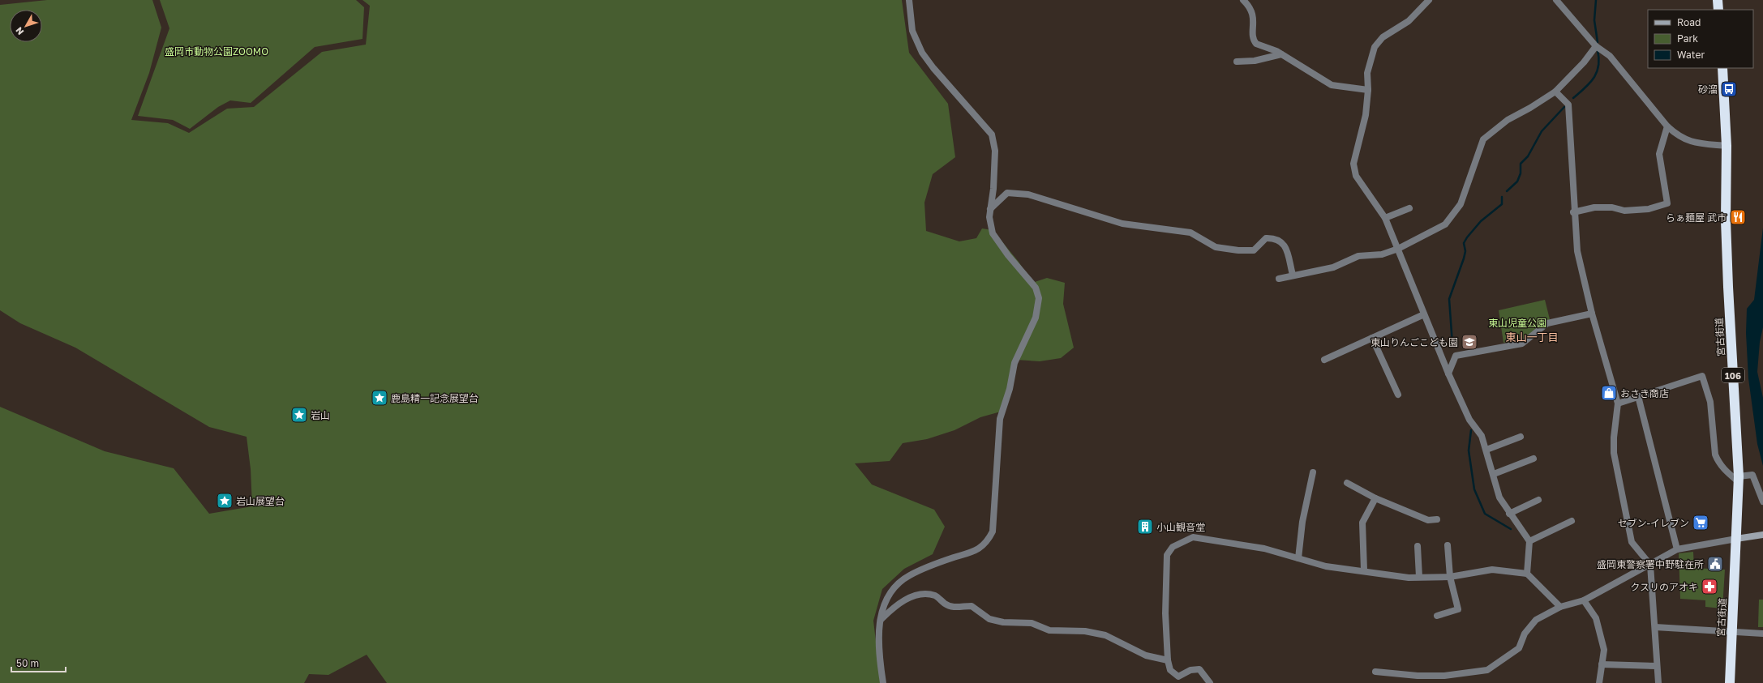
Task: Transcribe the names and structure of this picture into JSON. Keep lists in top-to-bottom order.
{
  "streets": {
    "highway": ["宮古街道", "106"]
  },
  "districts": ["東山一丁目"],
  "parks": ["盛岡市動物公園ZOOMO", "東山児童公園"],
  "places": {
    "bus stop": ["砂溜"],
    "restaurant": ["らぁ麺屋 武市"],
    "school or university": ["東山りんごこども園"],
    "shop": ["おさき商店"],
    "place": ["鹿島精一記念展望台", "岩山", "岩山展望台"],
    "supermarket": ["セブン-イレブン"],
    "building": ["小山観音堂"],
    "public building": ["盛岡東警察署中野駐在所"],
    "pharmacy": ["クスリのアオキ"]
  },
  "legend": ["Road", "Park", "Water"],
  "scale_bar": "50 m",
  "north": "bottom left"
}
